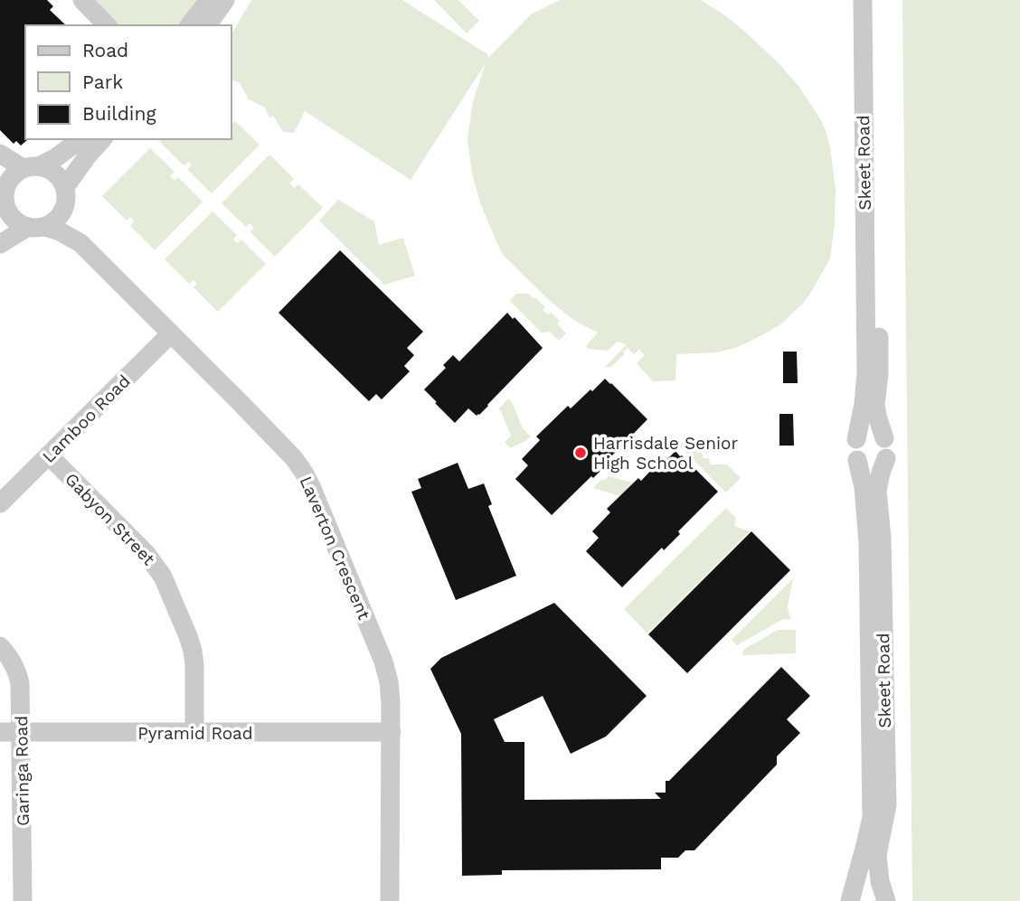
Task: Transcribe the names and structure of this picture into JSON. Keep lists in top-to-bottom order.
{
  "streets": {
    "street": [
      "Skeet Road",
      "Lamboo Road",
      "Gabyon Street",
      "Laverton Crescent",
      "Pyramid Road",
      "Garinga Road"
    ]
  },
  "crossings": [
    ["Lamboo Road", "Gabyon Street"],
    ["Lamboo Road", "Laverton Crescent"],
    ["Gabyon Street", "Pyramid Road"],
    ["Laverton Crescent", "Pyramid Road"],
    ["Pyramid Road", "Garinga Road"]
  ],
  "places": ["Harrisdale Senior High School"],
  "legend": ["Road", "Park", "Building"]
}
